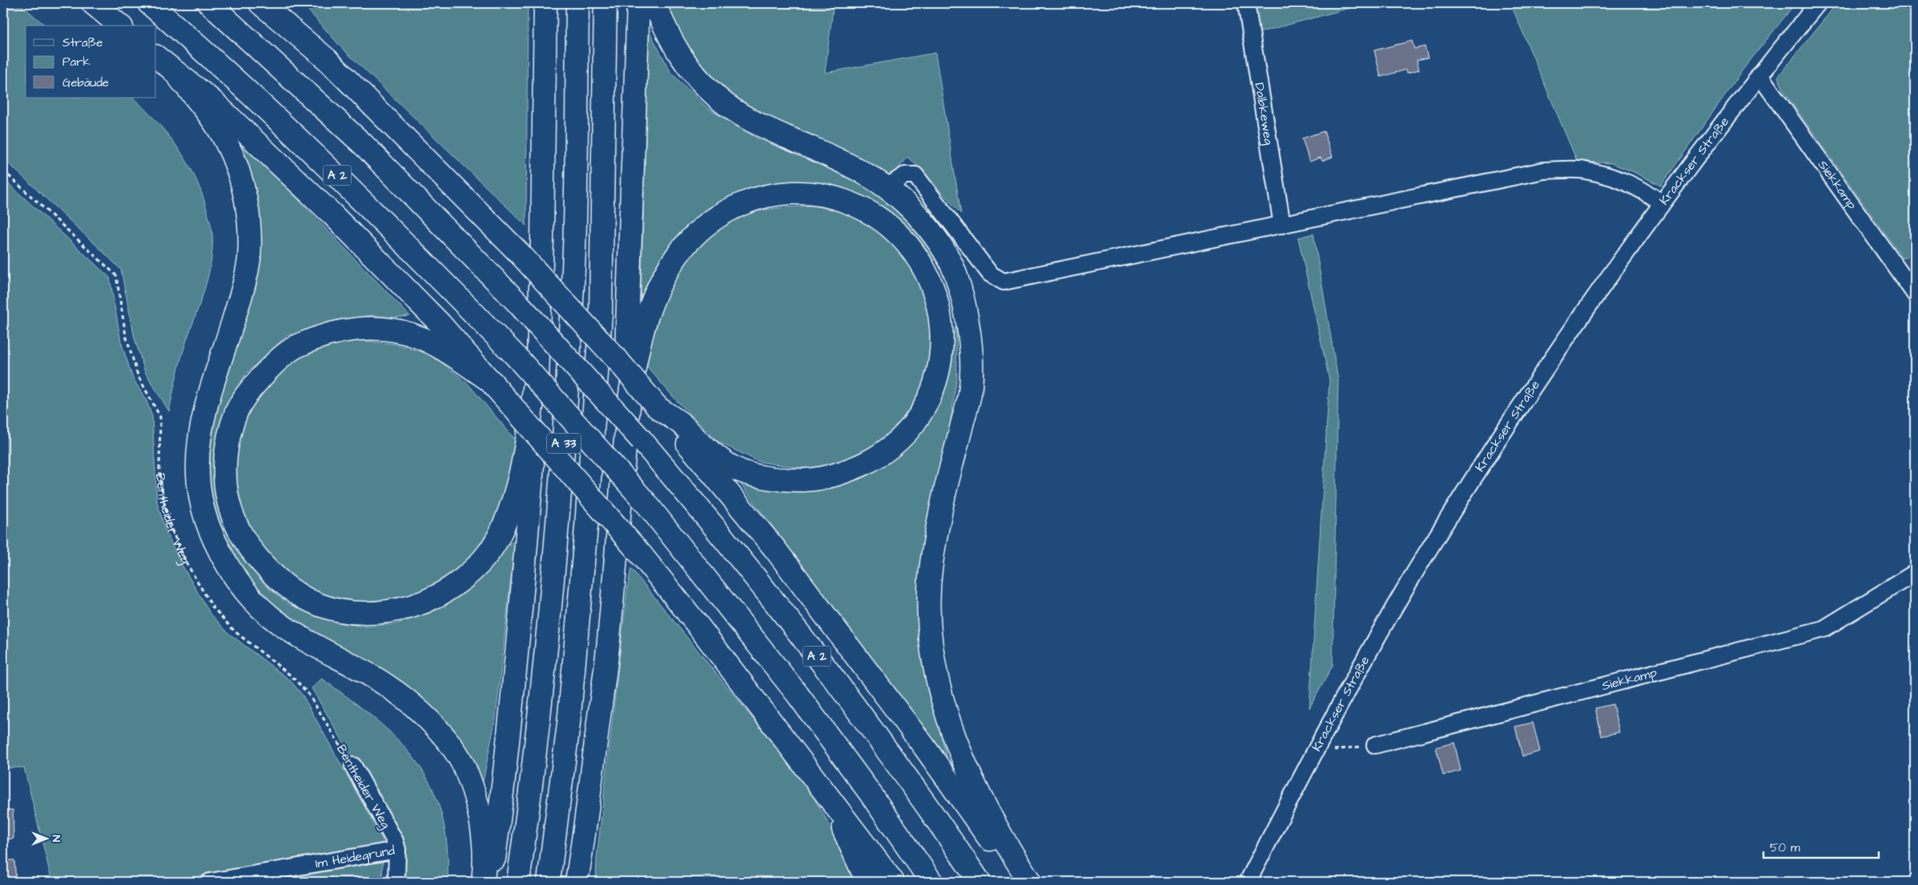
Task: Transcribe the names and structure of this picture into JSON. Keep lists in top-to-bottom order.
{
  "streets": {
    "highway": ["A 2", "A 33"],
    "street": [
      "Dalbkeweg",
      "Krackser Straße",
      "Siekkamp",
      "Bentheider Weg",
      "Im Heidegrund"
    ]
  },
  "crossings": [
    ["Krackser Straße", "Siekkamp"],
    ["Bentheider Weg", "Im Heidegrund"]
  ],
  "legend": ["Straße", "Park", "Gebäude"],
  "scale_bar": "50 m",
  "north": "right"
}
